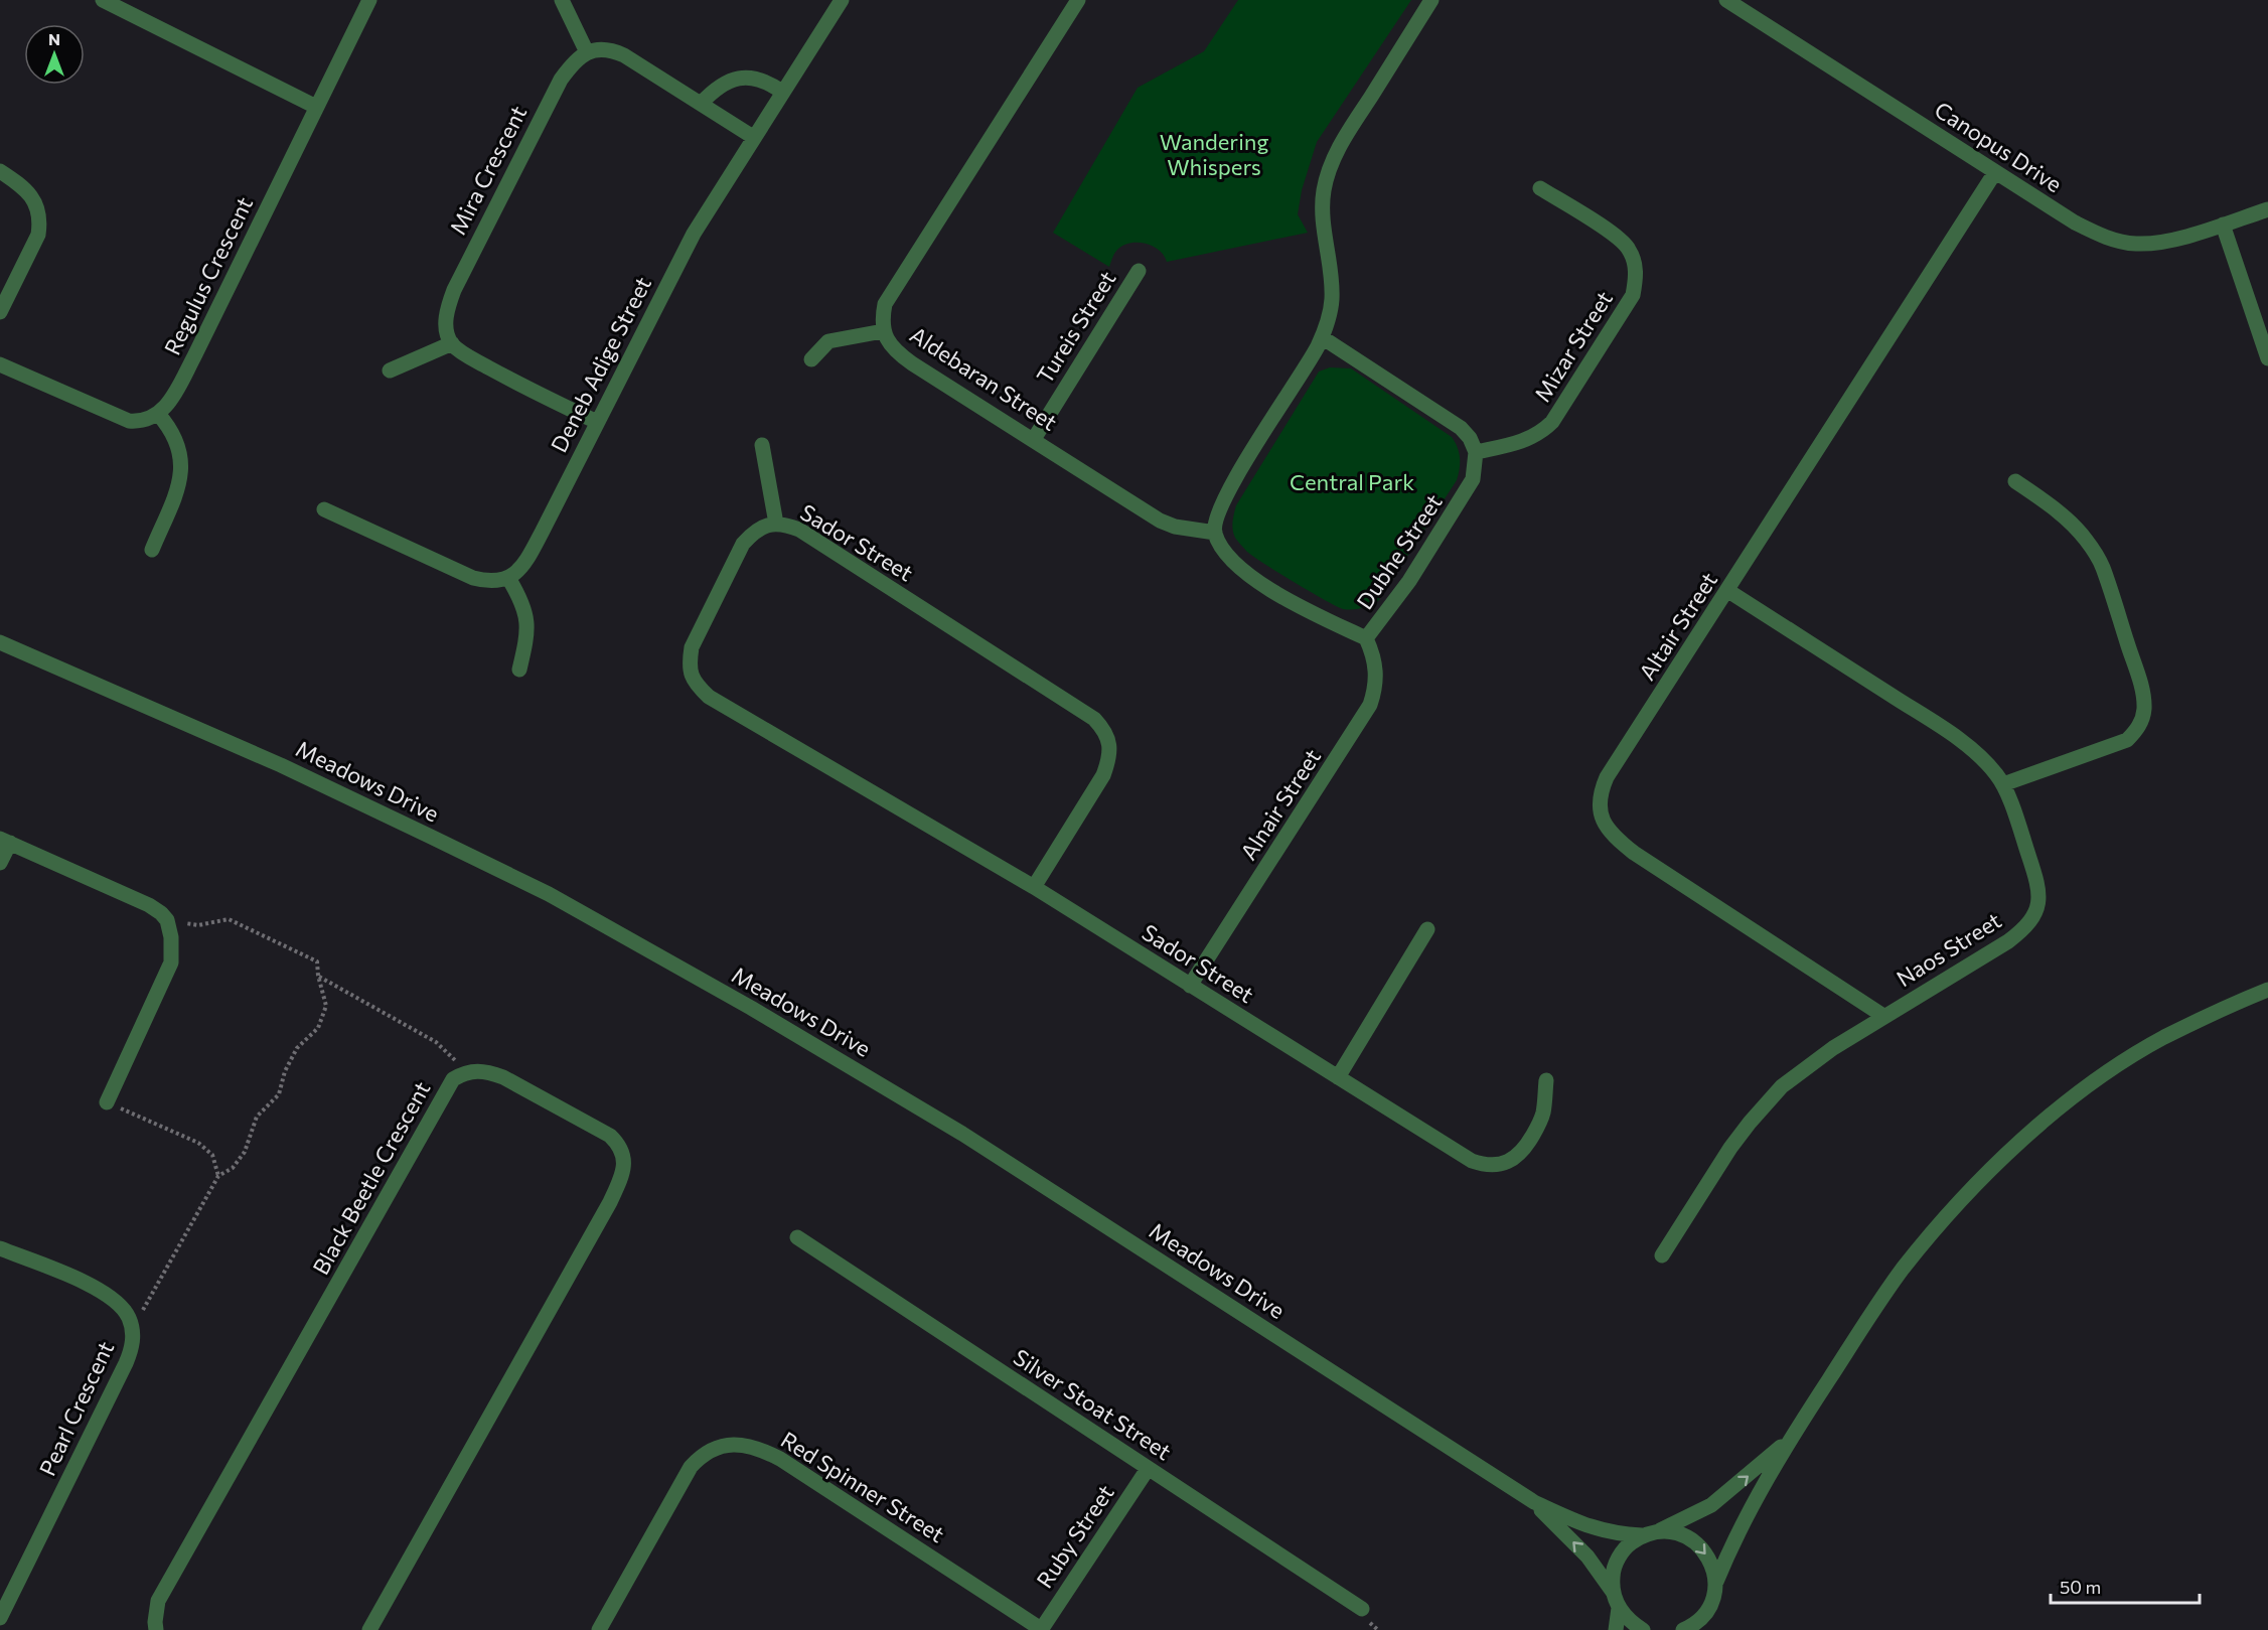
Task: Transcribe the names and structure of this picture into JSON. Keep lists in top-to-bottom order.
{
  "streets": {
    "street": [
      "Canopus Drive",
      "Mira Crescent",
      "Regulus Crescent",
      "Tureis Street",
      "Mizar Street",
      "Deneb Adige Street",
      "Aldebaran Street",
      "Sador Street",
      "Dubhe Street",
      "Altair Street",
      "Meadows Drive",
      "Alnair Street",
      "Naos Street",
      "Black Beetle Crescent",
      "Silver Stoat Street",
      "Pearl Crescent",
      "Red Spinner Street",
      "Ruby Street"
    ]
  },
  "crossings": [
    ["Canopus Drive", "Altair Street"],
    ["Tureis Street", "Aldebaran Street"],
    ["Mizar Street", "Dubhe Street"],
    ["Aldebaran Street", "Dubhe Street"],
    ["Sador Street", "Alnair Street"],
    ["Dubhe Street", "Alnair Street"],
    ["Altair Street", "Naos Street"],
    ["Silver Stoat Street", "Ruby Street"],
    ["Red Spinner Street", "Ruby Street"]
  ],
  "parks": ["Wandering Whispers", "Central Park"],
  "scale_bar": "50 m",
  "north": "top"
}
